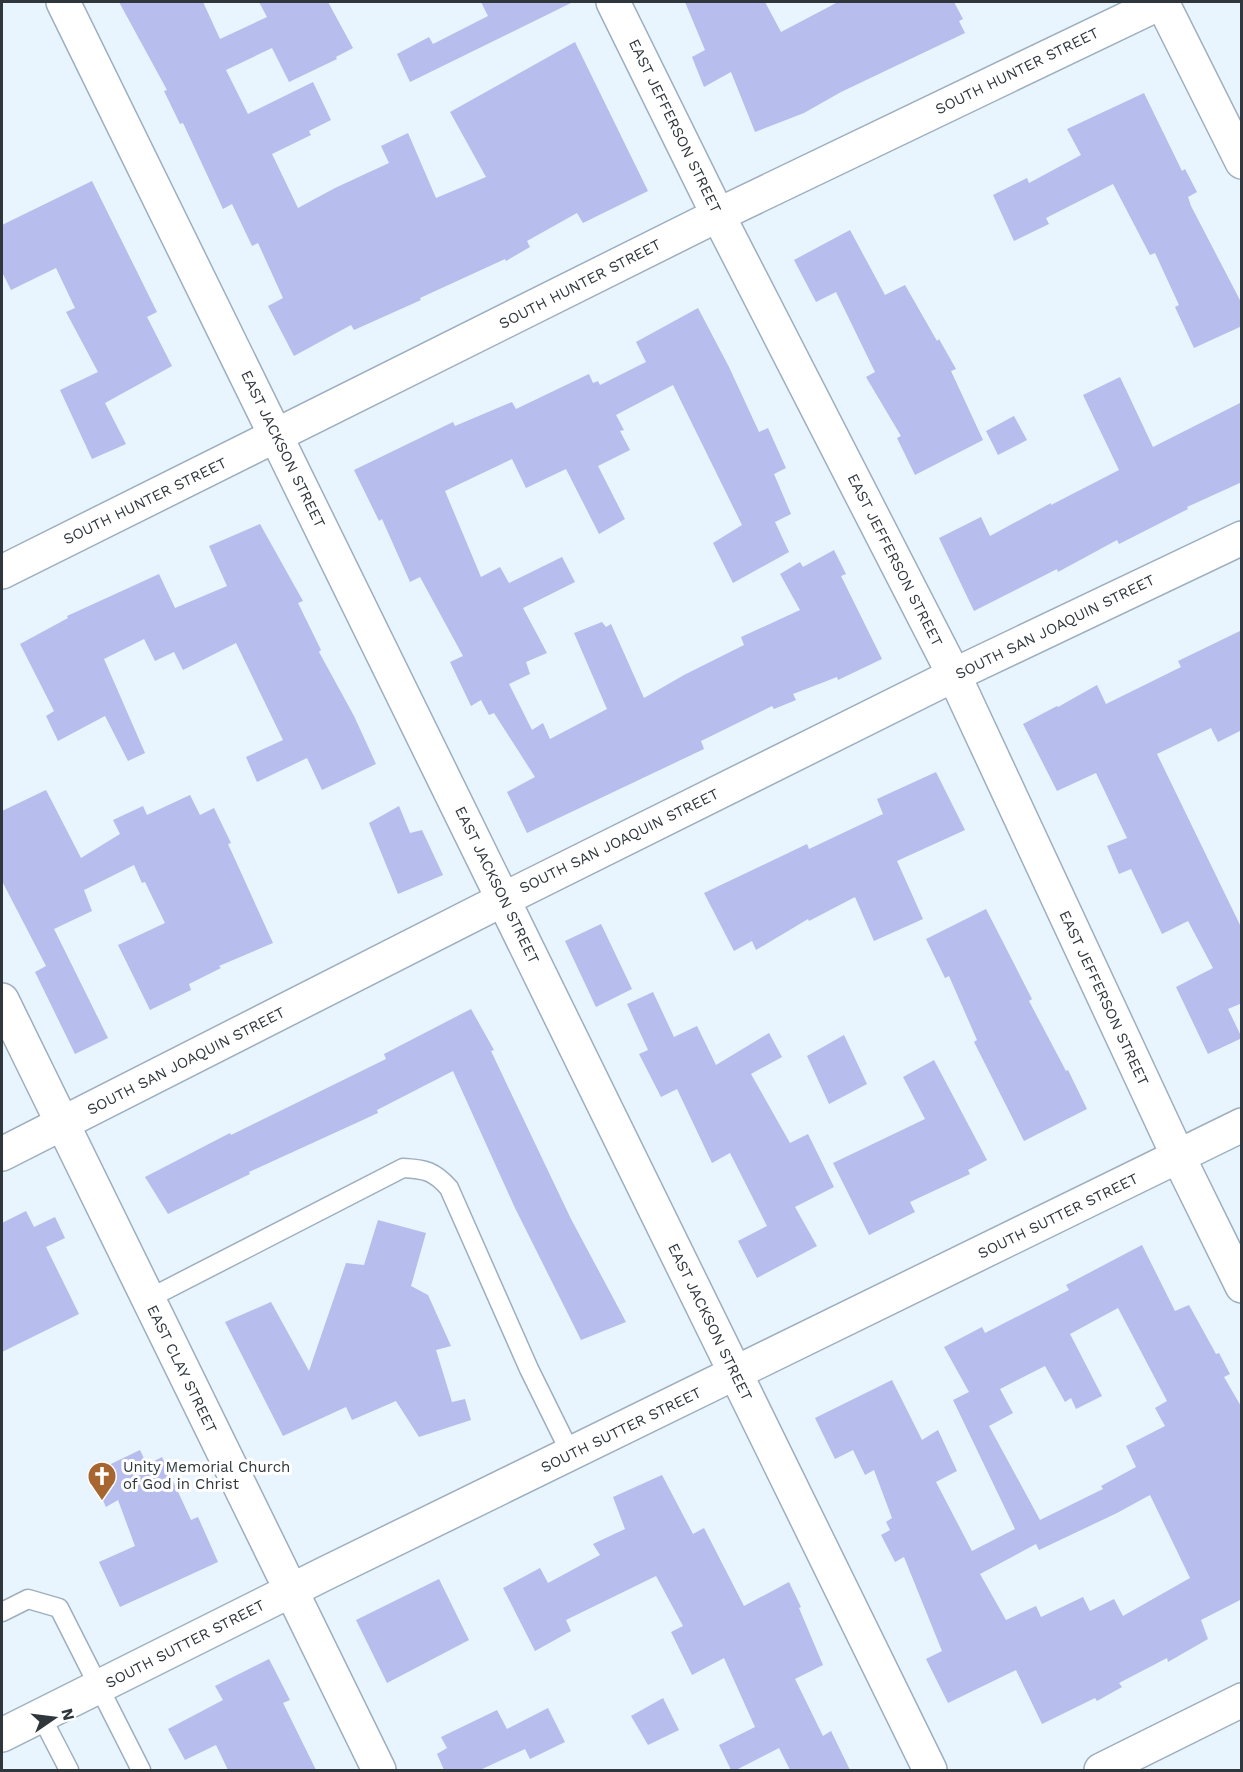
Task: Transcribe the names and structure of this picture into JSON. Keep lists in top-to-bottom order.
{
  "streets": {
    "street": [
      "SOUTH HUNTER STREET",
      "EAST JEFFERSON STREET",
      "EAST JACKSON STREET",
      "SOUTH SAN JOAQUIN STREET",
      "SOUTH SUTTER STREET",
      "EAST CLAY STREET"
    ]
  },
  "crossings": [
    ["SOUTH HUNTER STREET", "EAST JEFFERSON STREET"],
    ["SOUTH HUNTER STREET", "EAST JACKSON STREET"],
    ["EAST JEFFERSON STREET", "SOUTH SAN JOAQUIN STREET"],
    ["EAST JEFFERSON STREET", "SOUTH SUTTER STREET"],
    ["EAST JACKSON STREET", "SOUTH SAN JOAQUIN STREET"],
    ["EAST JACKSON STREET", "SOUTH SUTTER STREET"],
    ["SOUTH SAN JOAQUIN STREET", "EAST CLAY STREET"],
    ["SOUTH SUTTER STREET", "EAST CLAY STREET"]
  ],
  "places": {
    "church": ["Unity Memorial Church of God in Christ"]
  },
  "north": "right"
}
